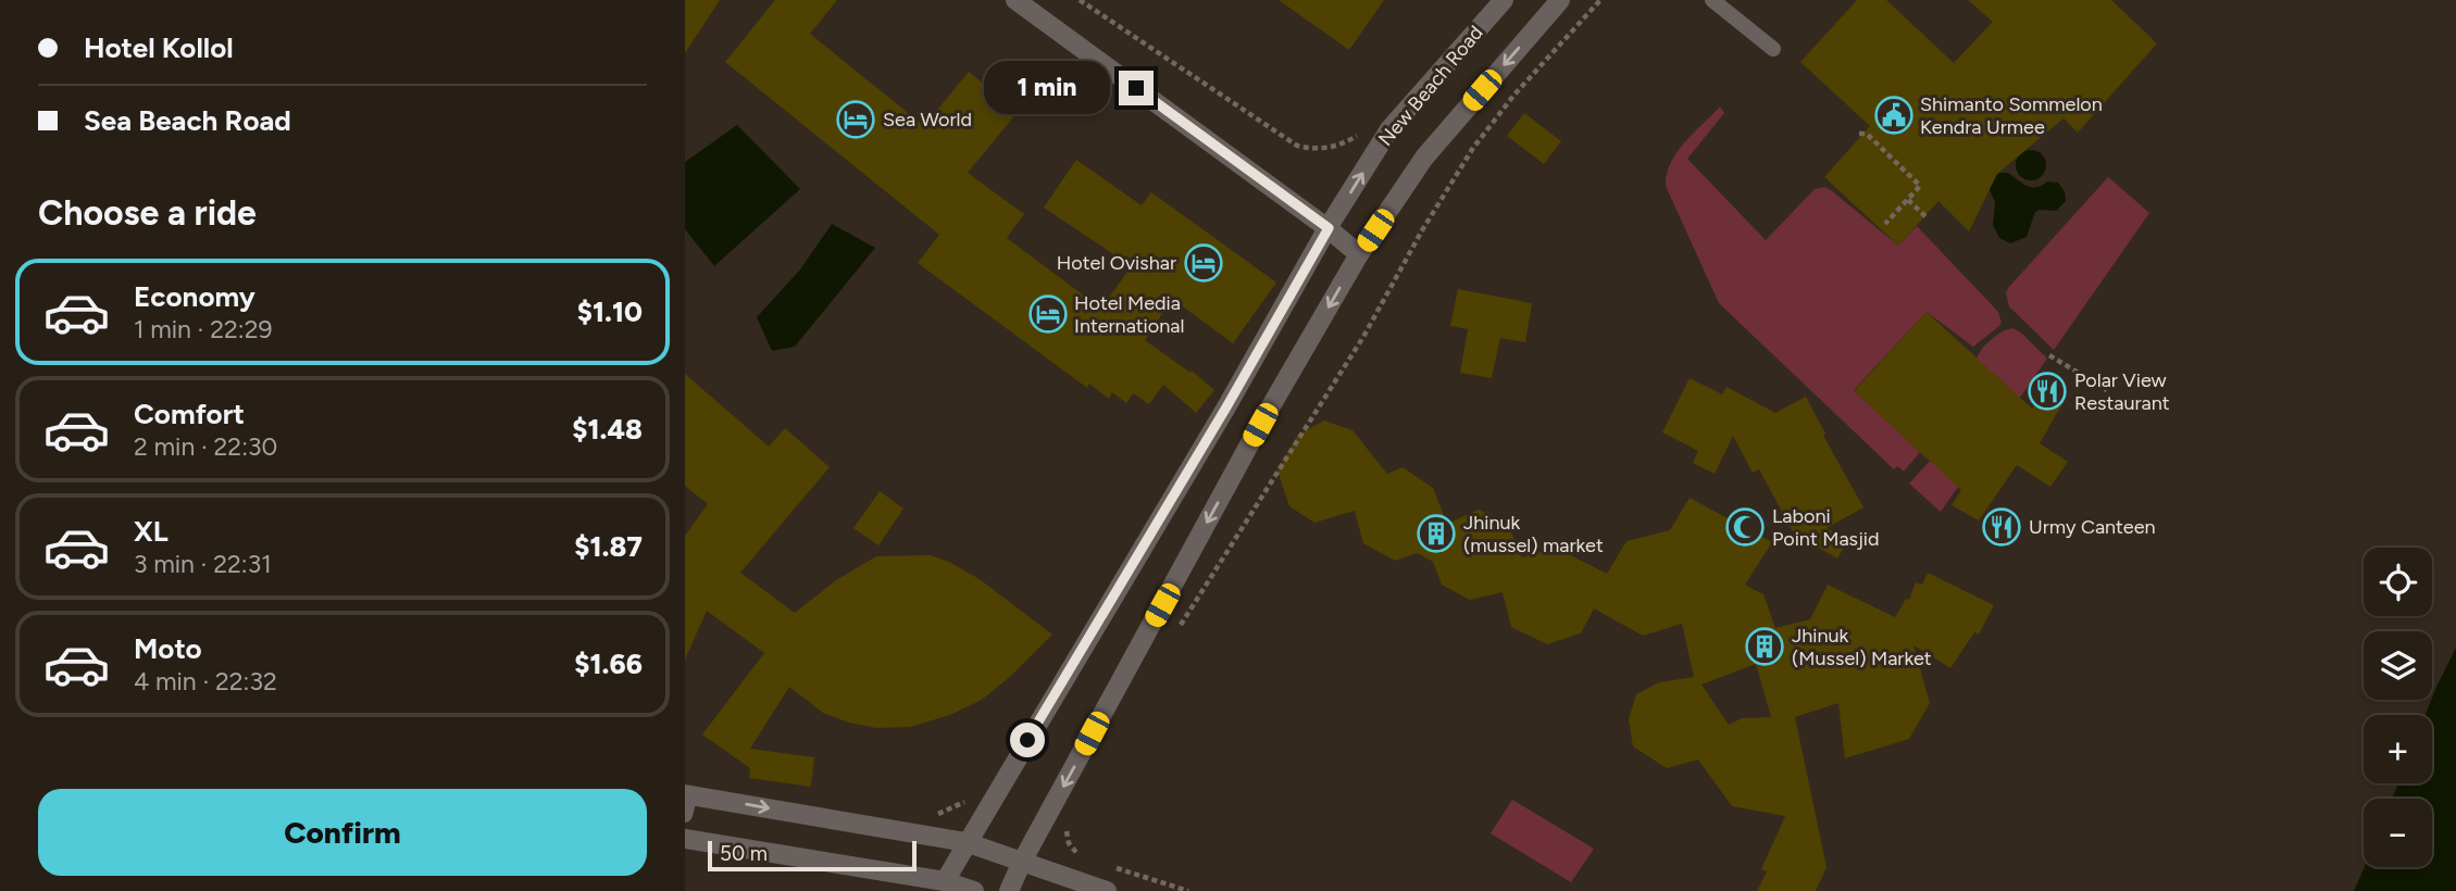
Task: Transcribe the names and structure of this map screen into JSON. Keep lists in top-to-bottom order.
{
  "streets": {
    "street": ["New Beach Road"]
  },
  "places": {
    "public building": ["Shimanto Sommelon Kendra Urmee"],
    "hotel": ["Sea World", "Hotel Ovishar", "Hotel Media International"],
    "restaurant": ["Polar View Restaurant", "Urmy Canteen"],
    "mosque": ["Laboni Point Masjid"],
    "building": ["Jhinuk (mussel) market", "Jhinuk (Mussel) Market"]
  },
  "scale_bar": "50 m",
  "page": {
    "banner": ["Hotel Kollol", "Sea Beach Road"],
    "bubble": "1 min",
    "heading": "Choose a ride",
    "list": [
      {
        "name": "Economy",
        "note": "1 min · 22:29",
        "value": "$1.10"
      },
      {
        "name": "Comfort",
        "note": "2 min · 22:30",
        "value": "$1.48"
      },
      {
        "name": "XL",
        "note": "3 min · 22:31",
        "value": "$1.87"
      },
      {
        "name": "Moto",
        "note": "4 min · 22:32",
        "value": "$1.66"
      }
    ],
    "map_buttons": ["+", "−"],
    "buttons": "Confirm",
    "scale": "50 m"
  }
}
